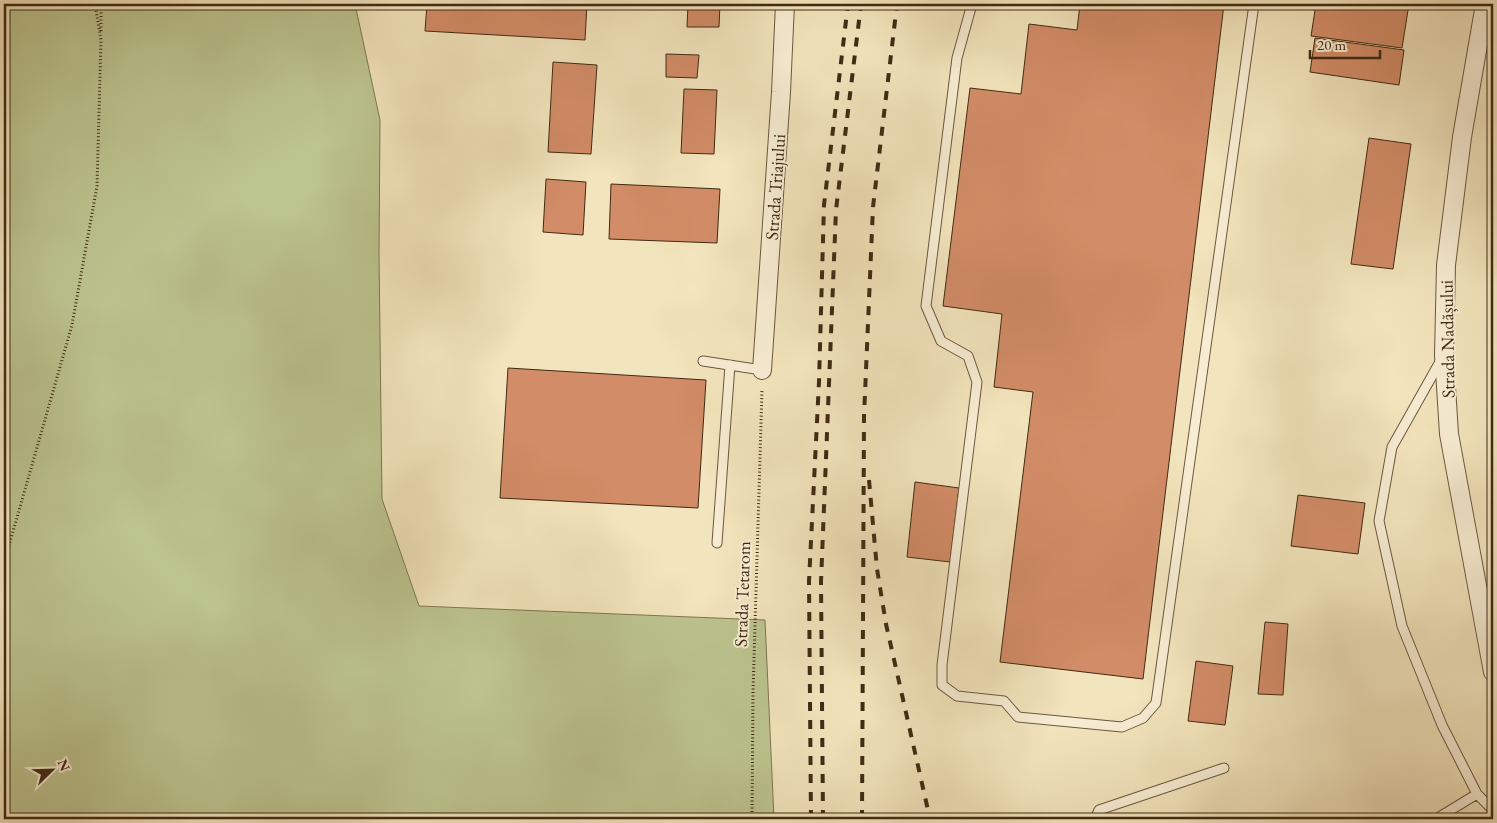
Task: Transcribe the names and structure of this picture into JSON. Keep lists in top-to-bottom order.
{
  "streets": {
    "street": ["Strada Triajului", "Strada Nadășului"],
    "path": ["Strada Tetarom"]
  },
  "crossings": [
    ["Strada Triajului", "Strada Tetarom"]
  ],
  "scale_bar": "20 m",
  "north": "top right"
}
